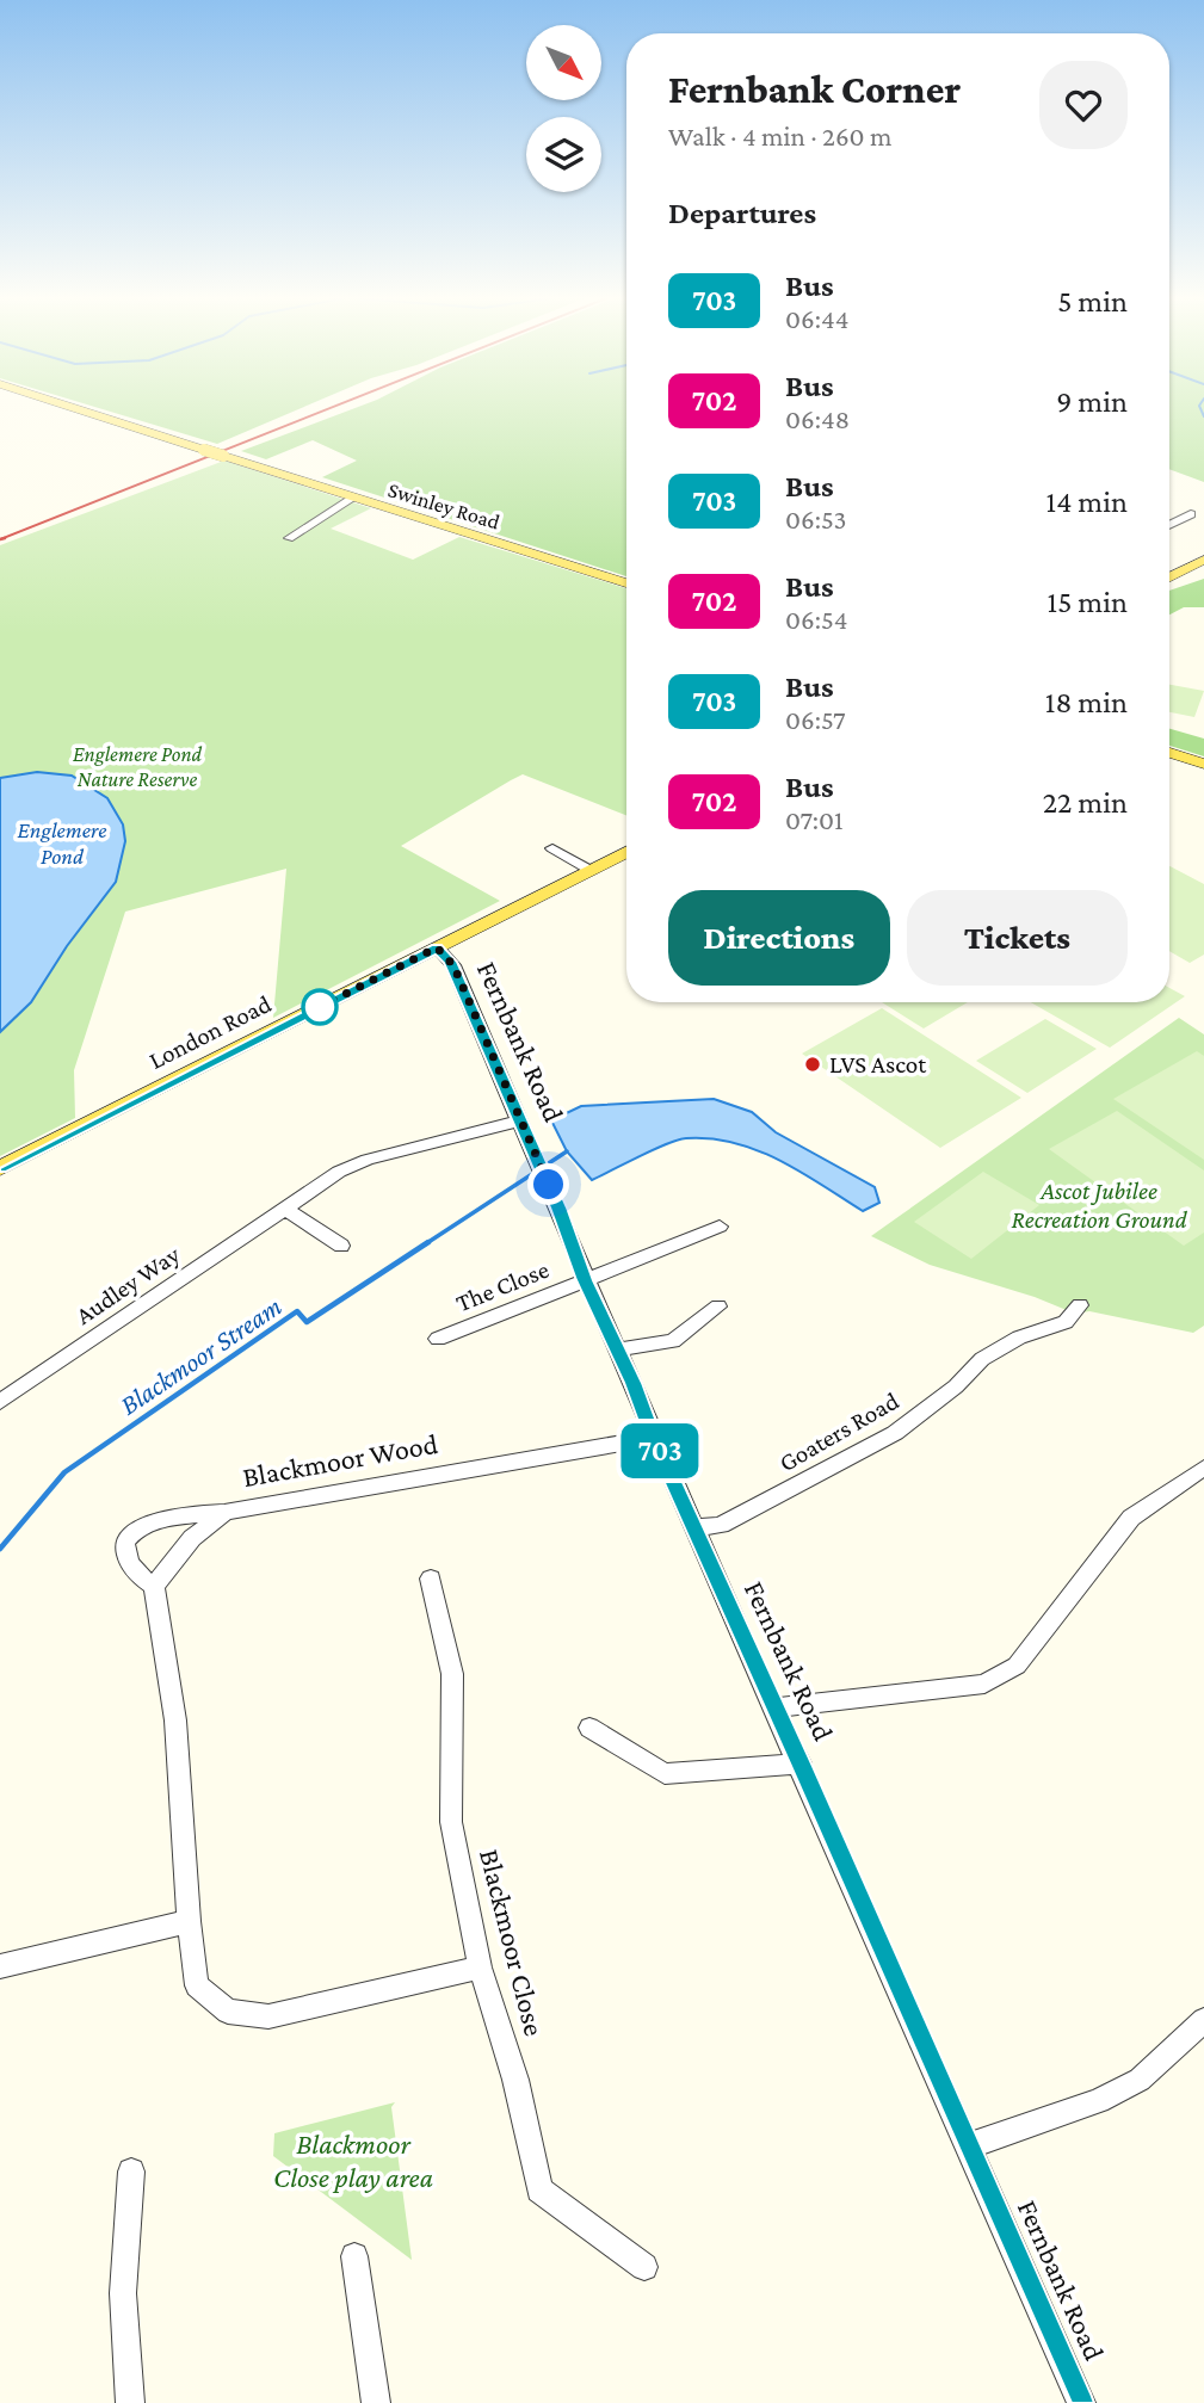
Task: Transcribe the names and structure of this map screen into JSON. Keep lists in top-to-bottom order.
{
  "streets": {
    "main road": ["Swinley Road", "London Road"],
    "street": [
      "Fernbank Road",
      "Audley Way",
      "The Close",
      "Goaters Road",
      "Blackmoor Wood",
      "Blackmoor Close"
    ]
  },
  "crossings": [
    ["London Road", "Fernbank Road"],
    ["Fernbank Road", "Audley Way"],
    ["Fernbank Road", "The Close"],
    ["Fernbank Road", "Goaters Road"],
    ["Fernbank Road", "Blackmoor Wood"]
  ],
  "water": ["Englemere Pond", "Blackmoor Stream"],
  "parks": ["Englemere Pond Nature Reserve", "Ascot Jubilee Recreation Ground", "Blackmoor Close play area"],
  "places": ["LVS Ascot"],
  "lines": ["bus line 703"],
  "north": "bottom right",
  "page": {
    "on_map": "703",
    "heading": [
      ["Fernbank Corner", "Walk · 4 min · 260 m"],
      "Departures"
    ],
    "list": [
      {
        "mark": "703",
        "name": "Bus",
        "note": "06:44",
        "value": "5 min"
      },
      {
        "mark": "702",
        "name": "Bus",
        "note": "06:48",
        "value": "9 min"
      },
      {
        "mark": "703",
        "name": "Bus",
        "note": "06:53",
        "value": "14 min"
      },
      {
        "mark": "702",
        "name": "Bus",
        "note": "06:54",
        "value": "15 min"
      },
      {
        "mark": "703",
        "name": "Bus",
        "note": "06:57",
        "value": "18 min"
      },
      {
        "mark": "702",
        "name": "Bus",
        "note": "07:01",
        "value": "22 min"
      }
    ],
    "buttons": ["Directions", "Tickets"]
  }
}
